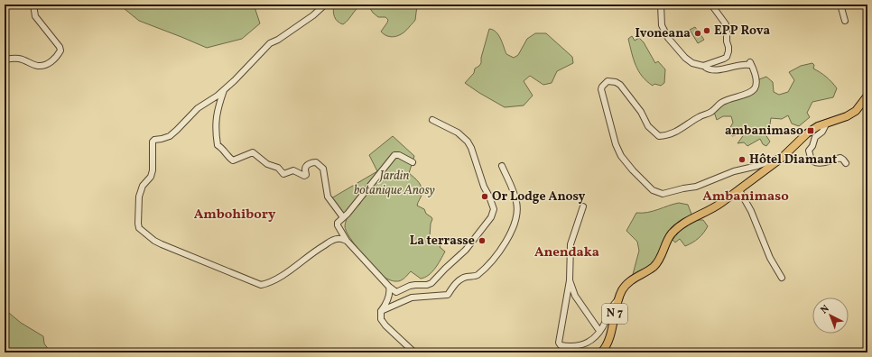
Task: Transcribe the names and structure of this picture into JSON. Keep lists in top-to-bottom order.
{
  "streets": {
    "main road": ["N 7"]
  },
  "districts": ["Ambanimaso", "Ambohibory", "Anendaka"],
  "parks": ["Jardin botanique Anosy"],
  "places": {
    "other": [
      "EPP Rova",
      "Ivoneana",
      "Hôtel Diamant",
      "Or Lodge Anosy",
      "La terrasse"
    ],
    "transit": ["ambanimaso"]
  },
  "north": "top left"
}
